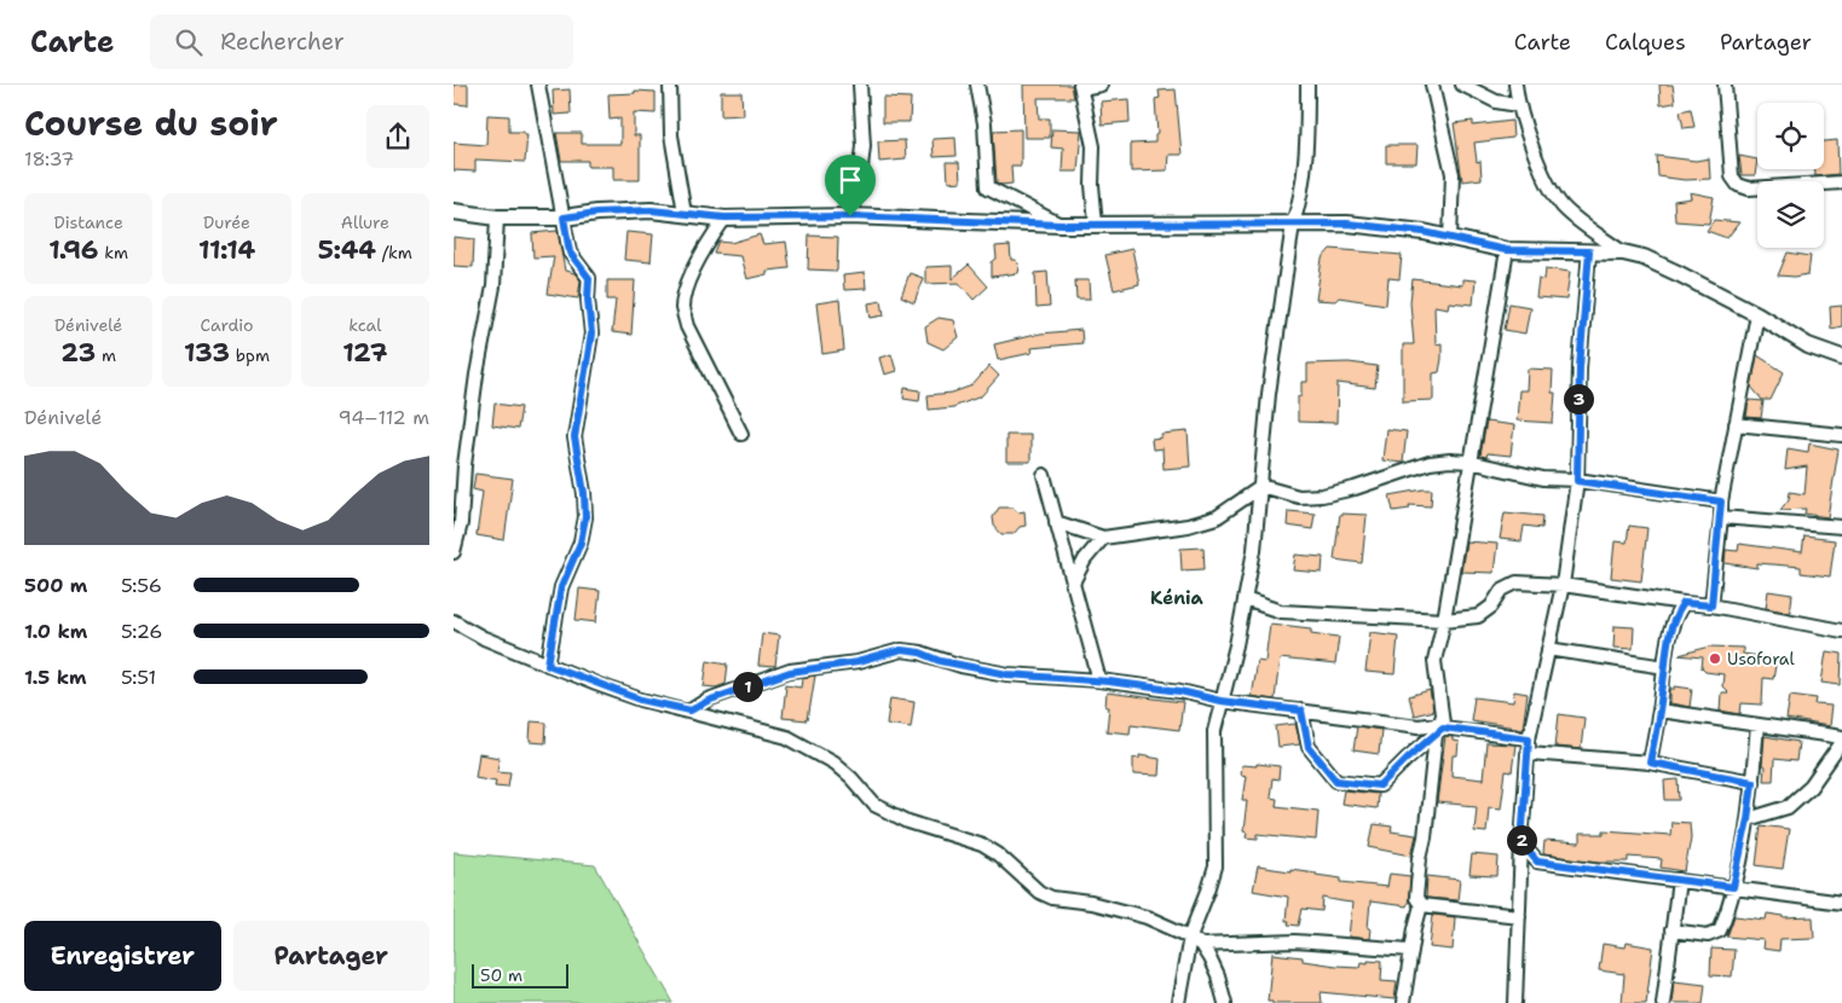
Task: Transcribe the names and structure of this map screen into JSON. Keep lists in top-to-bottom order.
{
  "districts": ["Kénia"],
  "places": ["Usoforal"],
  "scale_bar": "50 m",
  "page": {
    "header": "Carte",
    "search": "Rechercher",
    "nav": ["Carte", "Calques", "Partager"],
    "heading": ["Course du soir", "18:37"],
    "stats": [
      ["Distance", "1.96 km"],
      ["Durée", "11:14"],
      ["Allure", "5:44 /km"],
      ["Dénivelé", "23 m"],
      ["Cardio", "133 bpm"],
      ["kcal", "127"]
    ],
    "pins": ["3", "1", "2"],
    "chart": ["Dénivelé", "94–112 m"],
    "list": [
      {
        "name": "500 m",
        "note": "5:56"
      },
      {
        "name": "1.0 km",
        "note": "5:26"
      },
      {
        "name": "1.5 km",
        "note": "5:51"
      }
    ],
    "buttons": ["Enregistrer", "Partager"],
    "scale": "50 m"
  }
}
